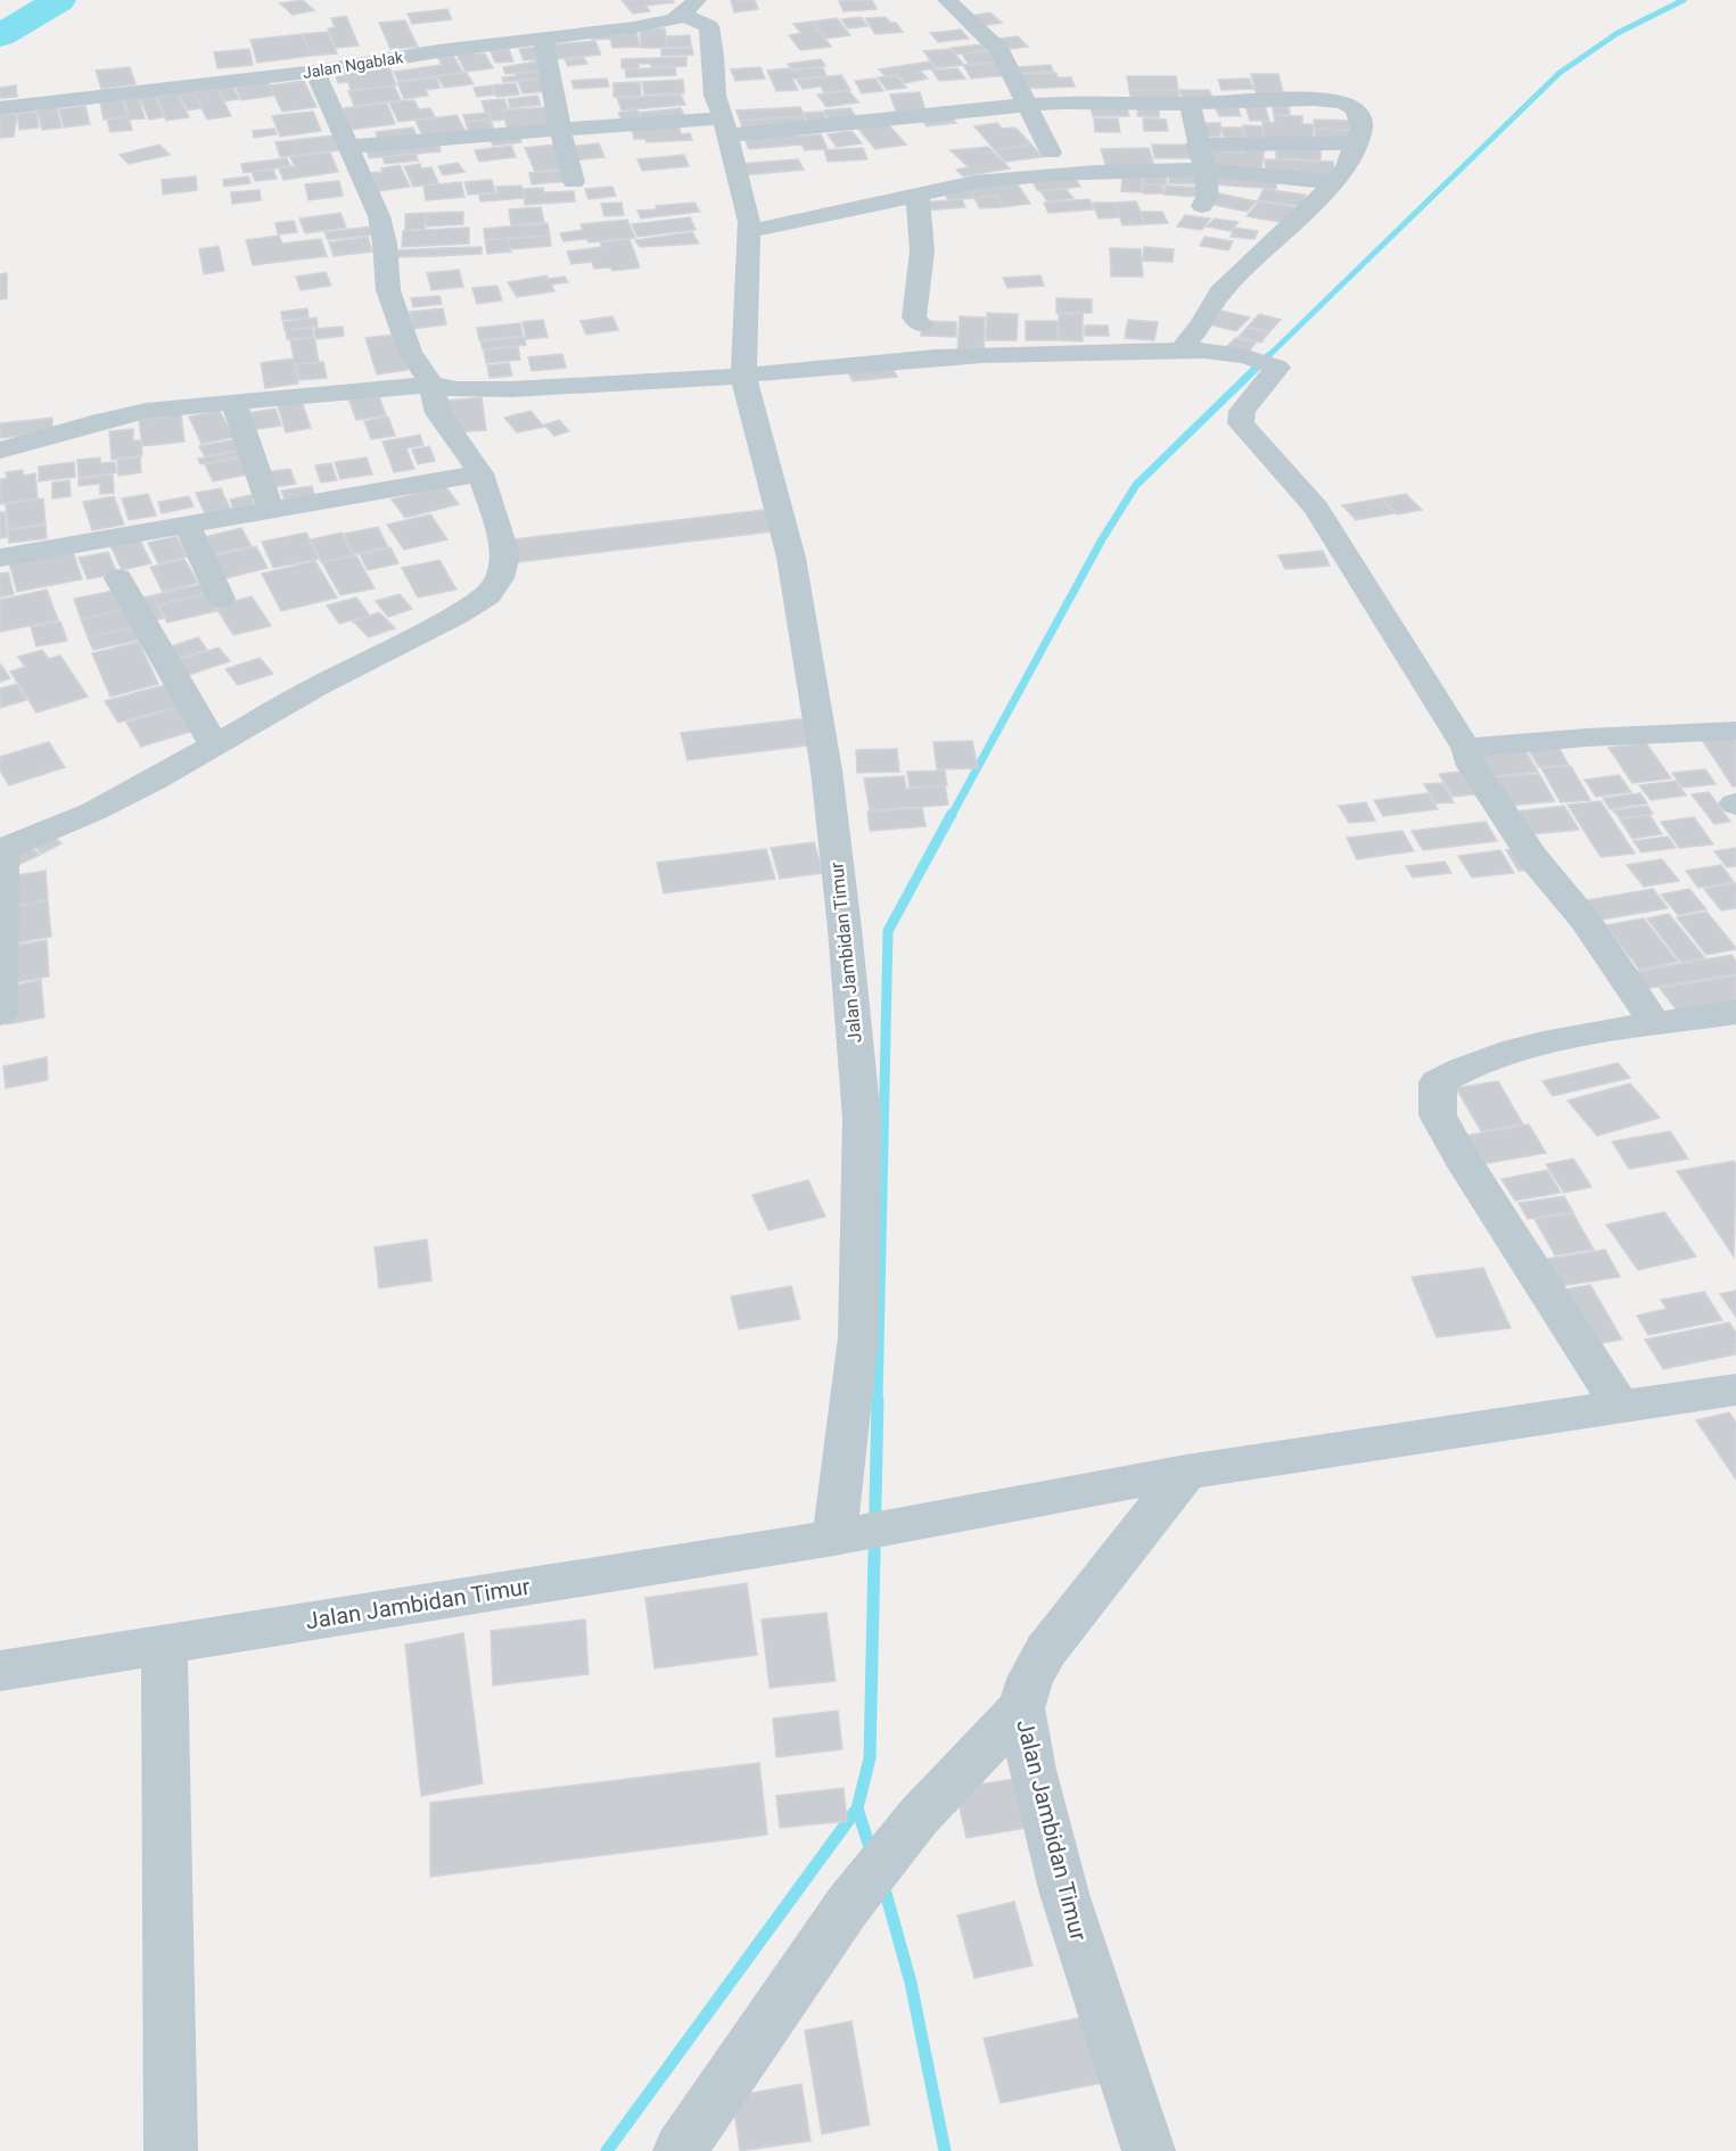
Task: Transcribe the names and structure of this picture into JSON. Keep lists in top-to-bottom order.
{
  "streets": {
    "street": ["Jalan Ngablak", "Jalan Jambidan Timur"]
  },
  "crossings": [
    ["Jalan Ngablak", "Jalan Jambidan Timur"]
  ]
}
